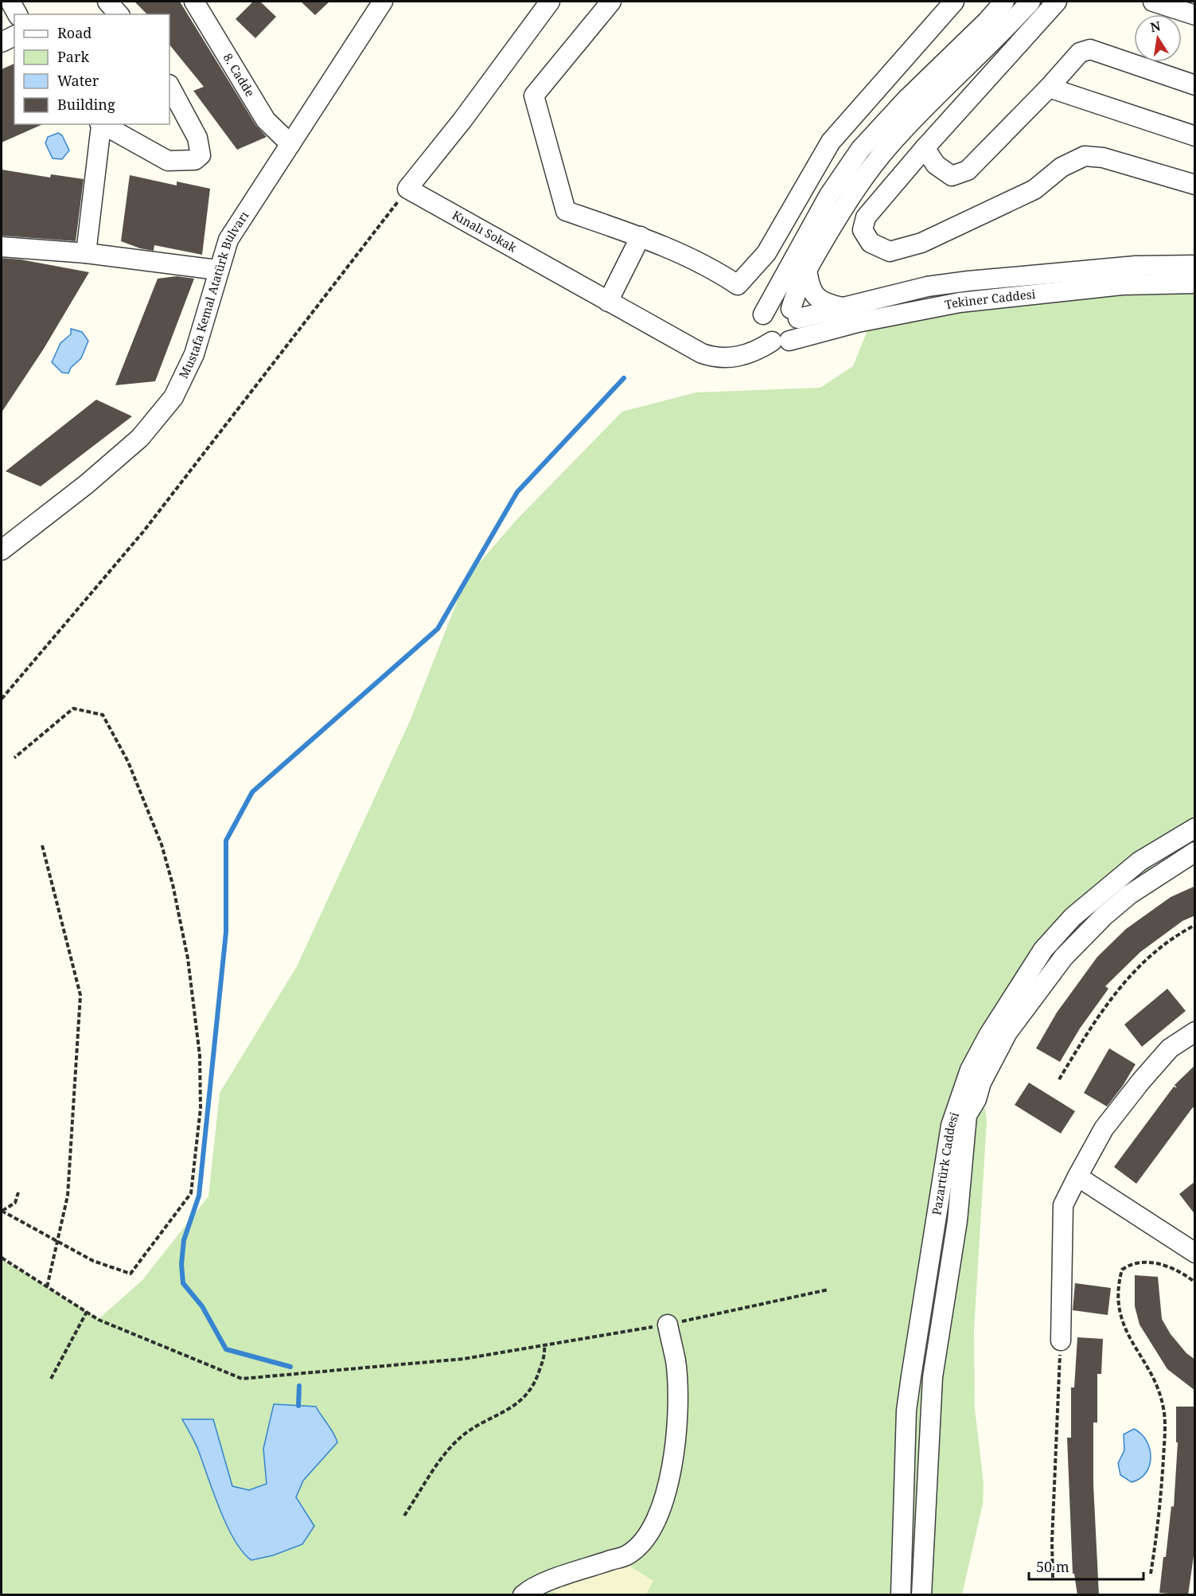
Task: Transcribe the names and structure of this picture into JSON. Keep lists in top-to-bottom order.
{
  "streets": {
    "street": [
      "8. Cadde",
      "Kınalı Sokak",
      "Mustafa Kemal Atatürk Bulvarı",
      "Tekiner Caddesi",
      "Pazartürk Caddesi"
    ]
  },
  "crossings": [
    ["8. Cadde", "Mustafa Kemal Atatürk Bulvarı"],
    ["Kınalı Sokak", "Tekiner Caddesi"]
  ],
  "legend": [
    "Road",
    "Park",
    "Water",
    "Building"
  ],
  "scale_bar": "50 m",
  "north": "top"
}
